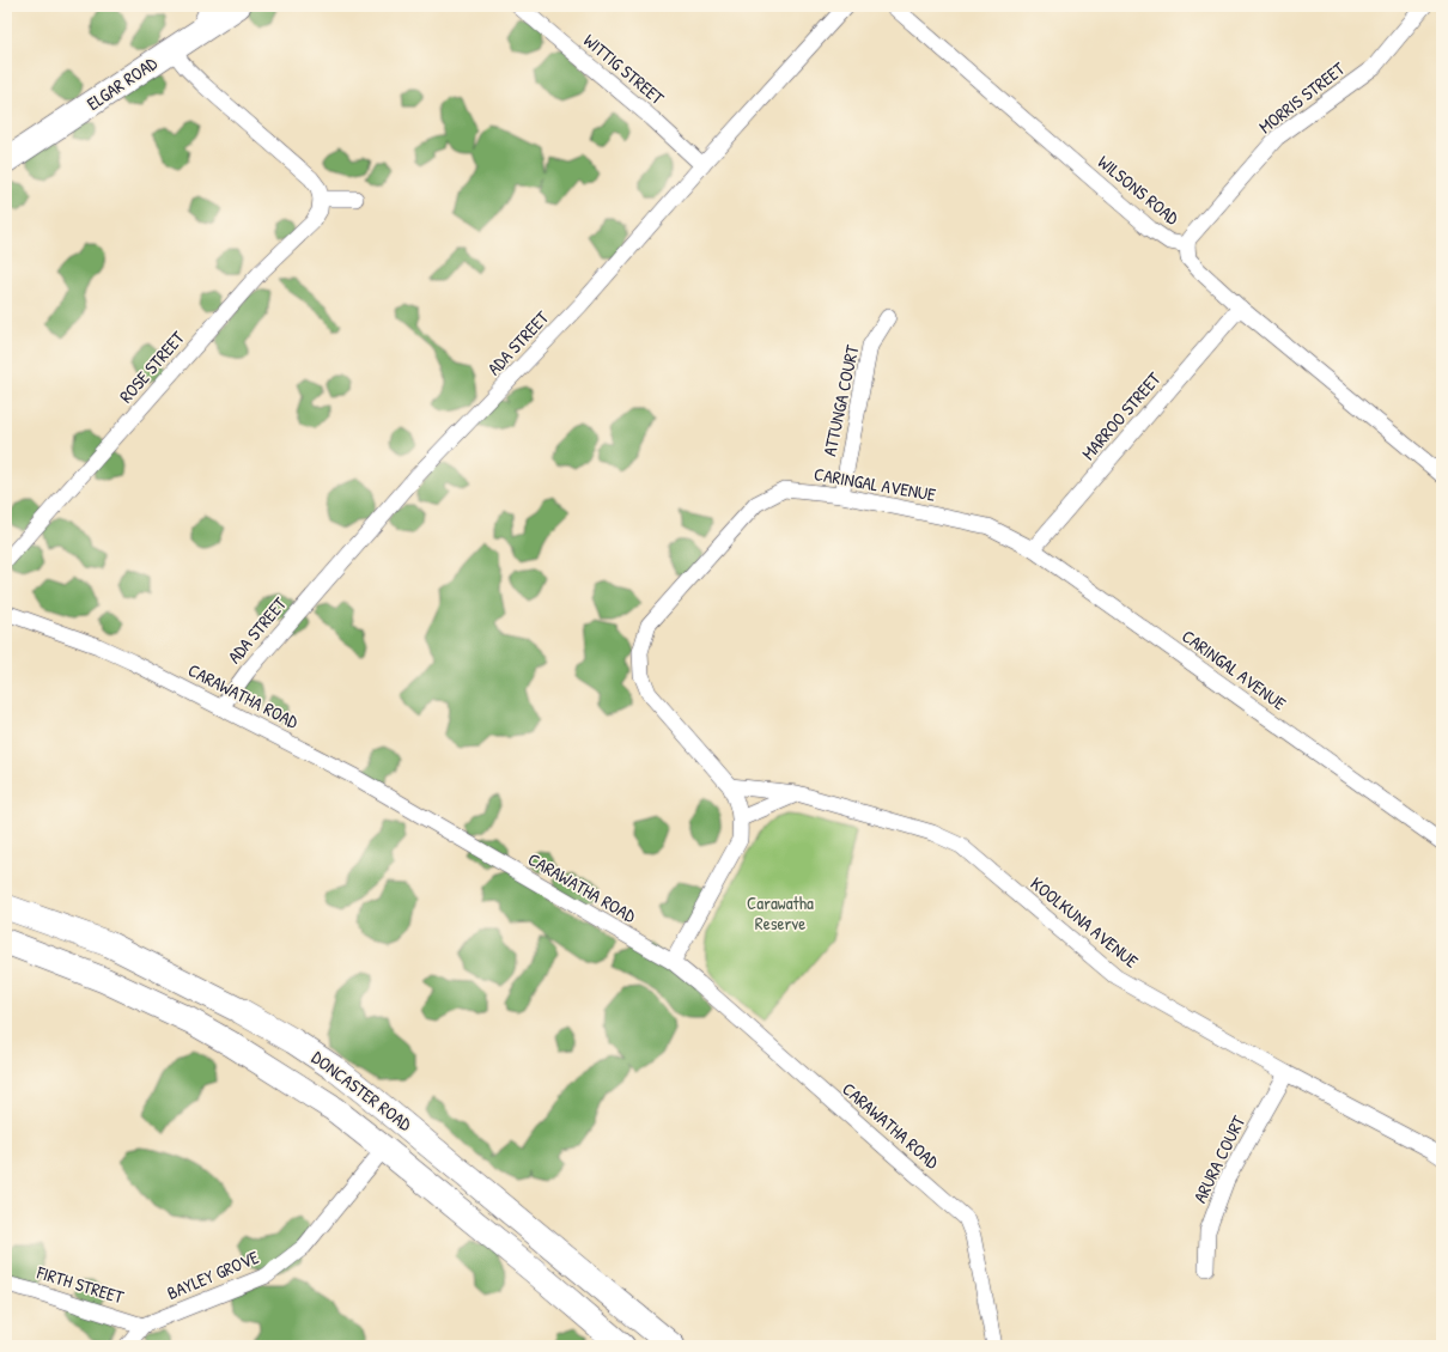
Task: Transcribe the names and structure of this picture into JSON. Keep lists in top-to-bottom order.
{
  "streets": {
    "main road": ["ELGAR ROAD", "DONCASTER ROAD"],
    "street": [
      "WITTIG STREET",
      "MORRIS STREET",
      "WILSONS ROAD",
      "ADA STREET",
      "ROSE STREET",
      "ATTUNGA COURT",
      "MARROO STREET",
      "CARINGAL AVENUE",
      "CARAWATHA ROAD",
      "KOOLKUNA AVENUE",
      "ARURA COURT",
      "BAYLEY GROVE",
      "FIRTH STREET"
    ]
  },
  "crossings": [
    ["WITTIG STREET", "ADA STREET"],
    ["MORRIS STREET", "WILSONS ROAD"],
    ["WILSONS ROAD", "MARROO STREET"],
    ["ADA STREET", "CARAWATHA ROAD"],
    ["ATTUNGA COURT", "CARINGAL AVENUE"],
    ["MARROO STREET", "CARINGAL AVENUE"],
    ["CARINGAL AVENUE", "CARAWATHA ROAD"],
    ["CARINGAL AVENUE", "KOOLKUNA AVENUE"],
    ["KOOLKUNA AVENUE", "ARURA COURT"],
    ["DONCASTER ROAD", "BAYLEY GROVE"],
    ["BAYLEY GROVE", "FIRTH STREET"]
  ],
  "parks": ["Carawatha Reserve"]
}
